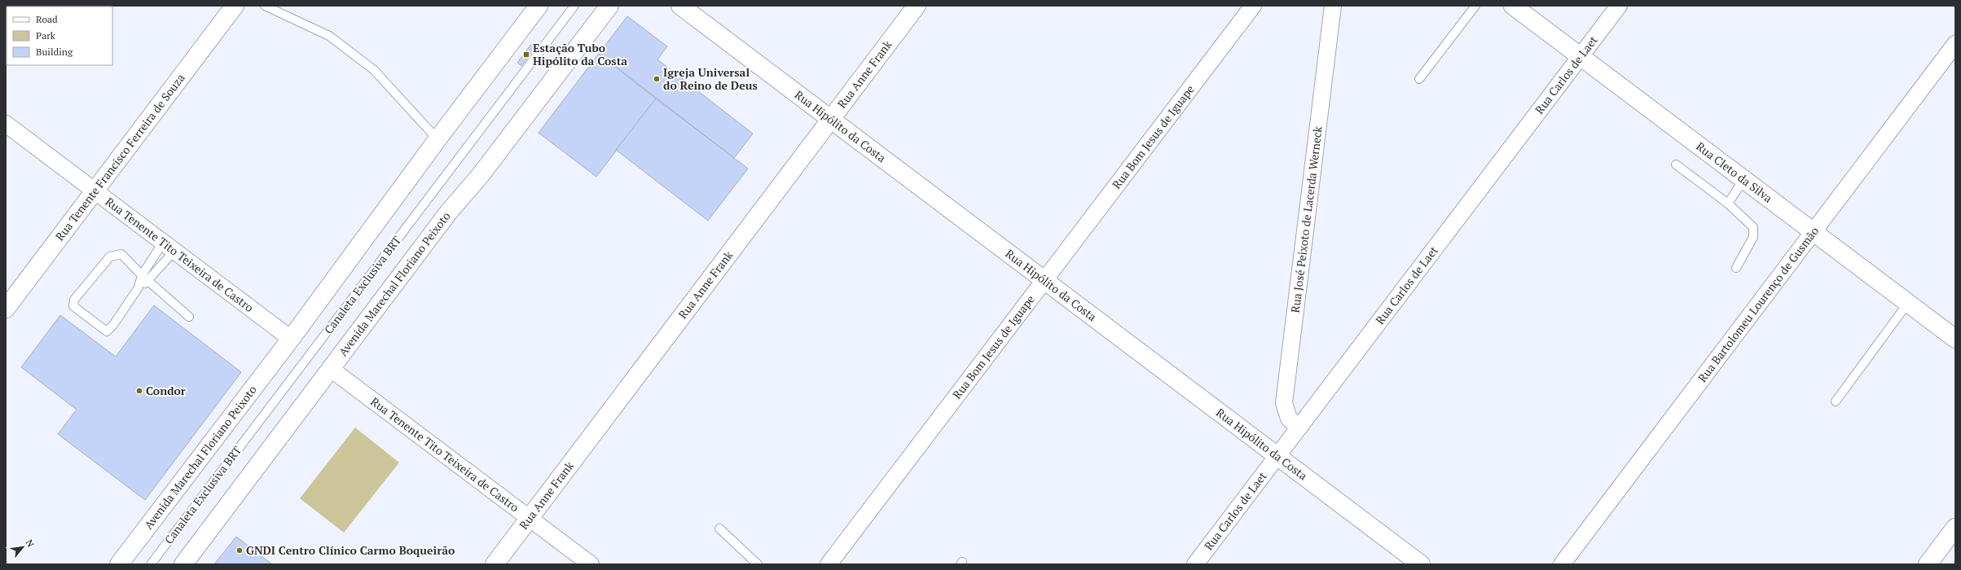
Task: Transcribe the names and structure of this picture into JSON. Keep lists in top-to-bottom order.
{
  "streets": {
    "street": [
      "Rua Anne Frank",
      "Rua Carlos de Laet",
      "Rua Hipólito da Costa",
      "Rua Bom Jesus de Iguape",
      "Rua Tenente Francisco Ferreira de Souza",
      "Rua Cleto da Silva",
      "Rua José Peixoto de Lacerda Werneck",
      "Rua Tenente Tito Teixeira de Castro",
      "Avenida Marechal Floriano Peixoto",
      "Rua Bartolomeu Lourenço de Gusmão"
    ],
    "lane": ["Canaleta Exclusiva BRT"]
  },
  "crossings": [
    ["Rua Anne Frank", "Rua Hipólito da Costa"],
    ["Rua Anne Frank", "Rua Tenente Tito Teixeira de Castro"],
    ["Rua Carlos de Laet", "Rua Hipólito da Costa"],
    ["Rua Carlos de Laet", "Rua Cleto da Silva"],
    ["Rua Carlos de Laet", "Rua José Peixoto de Lacerda Werneck"],
    ["Rua Hipólito da Costa", "Rua Bom Jesus de Iguape"],
    ["Rua Tenente Francisco Ferreira de Souza", "Rua Tenente Tito Teixeira de Castro"],
    ["Rua Cleto da Silva", "Rua Bartolomeu Lourenço de Gusmão"],
    ["Rua Tenente Tito Teixeira de Castro", "Avenida Marechal Floriano Peixoto"]
  ],
  "places": {
    "transit": ["Estação Tubo Hipólito da Costa"],
    "other": ["Igreja Universal do Reino de Deus", "Condor", "GNDI Centro Clínico Carmo Boqueirão"]
  },
  "legend": ["Road", "Park", "Building"],
  "north": "top right"
}
